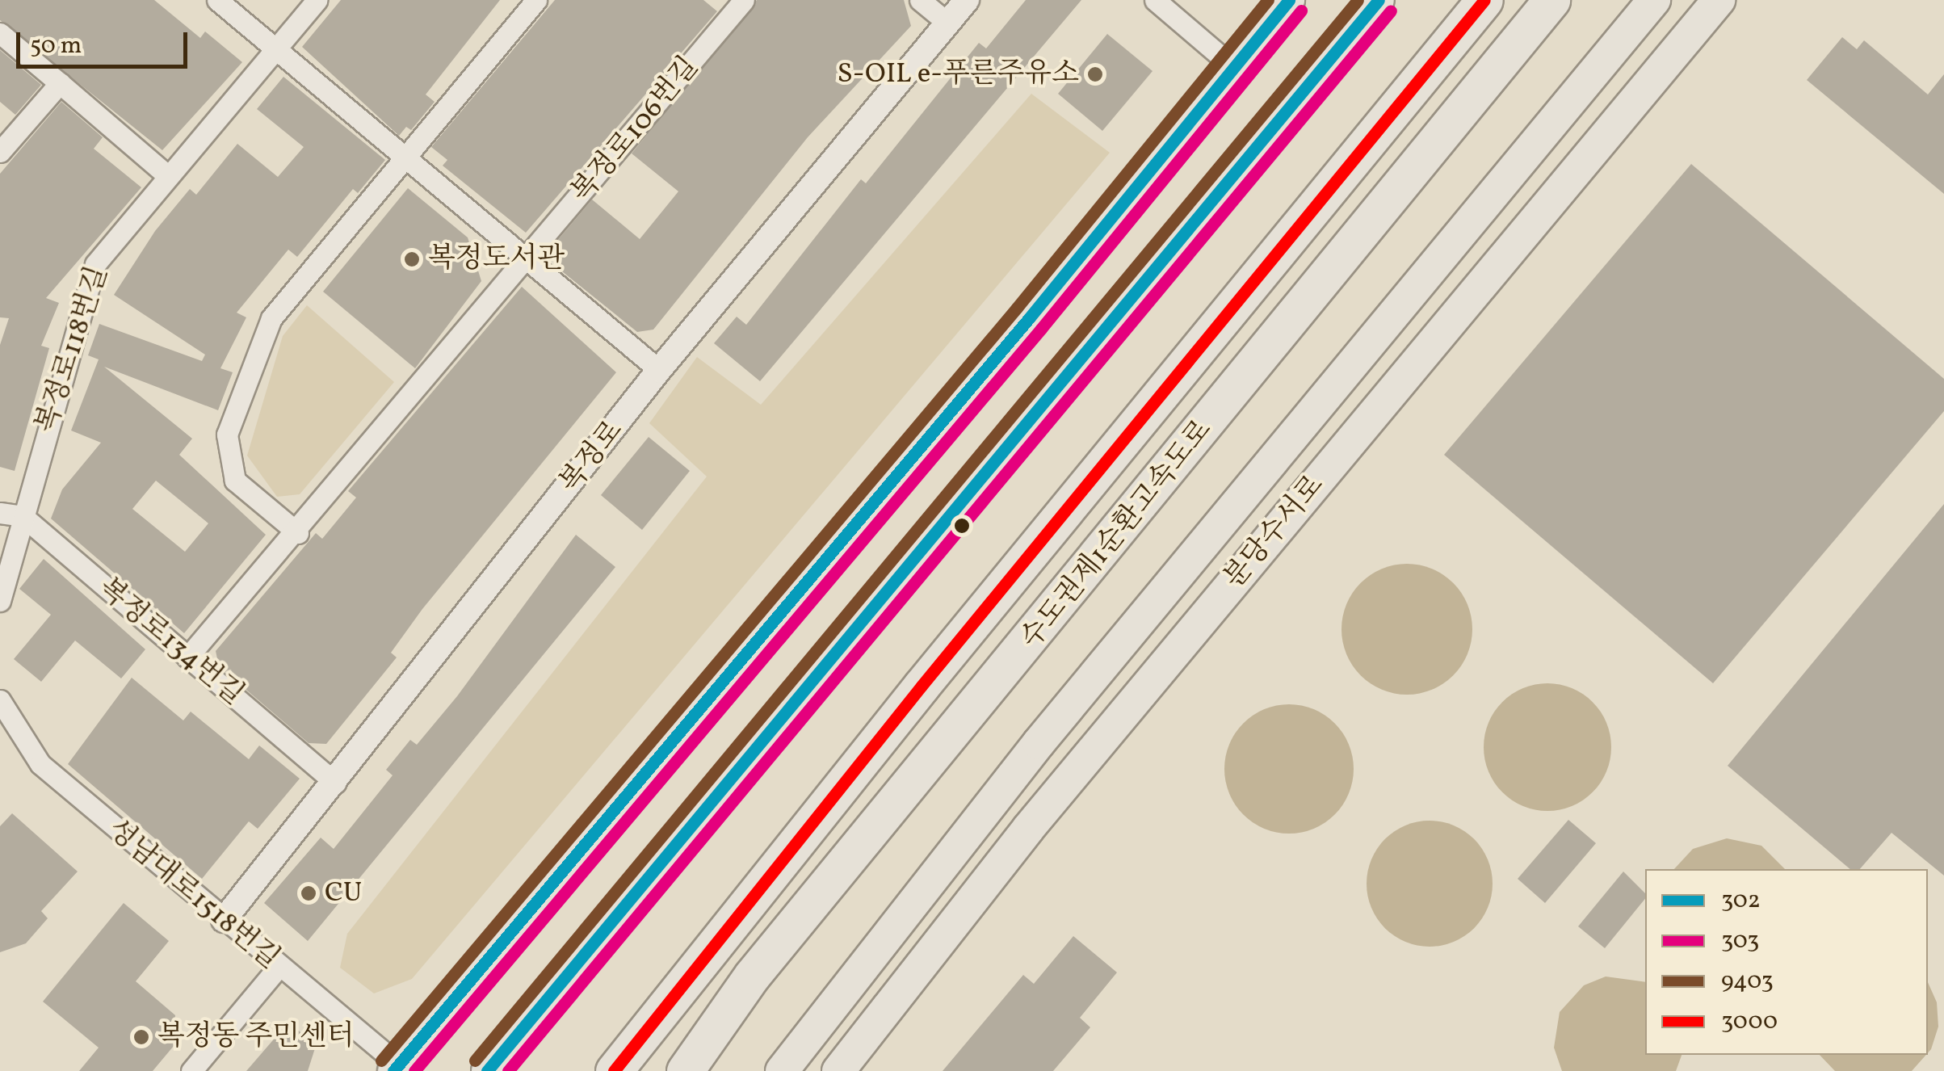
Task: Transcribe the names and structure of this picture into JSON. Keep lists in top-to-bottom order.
{
  "streets": {
    "highway": ["분당수서로", "수도권제1순환고속도로"],
    "street": [
      "복정로106번길",
      "복정로118번길",
      "복정로",
      "복정로134번길",
      "성남대로1518번길"
    ]
  },
  "crossings": [
    ["복정로118번길", "복정로134번길"],
    ["복정로", "복정로134번길"],
    ["복정로", "성남대로1518번길"]
  ],
  "places": [
    "S-OIL e-푸른주유소",
    "복정도서관",
    "CU",
    "복정동 주민센터"
  ],
  "lines": [
    "transit line 302",
    "transit line 9403",
    "transit line 3000",
    "transit line 303"
  ],
  "legend": [
    "302",
    "303",
    "9403",
    "3000"
  ],
  "scale_bar": "50 m"
}
